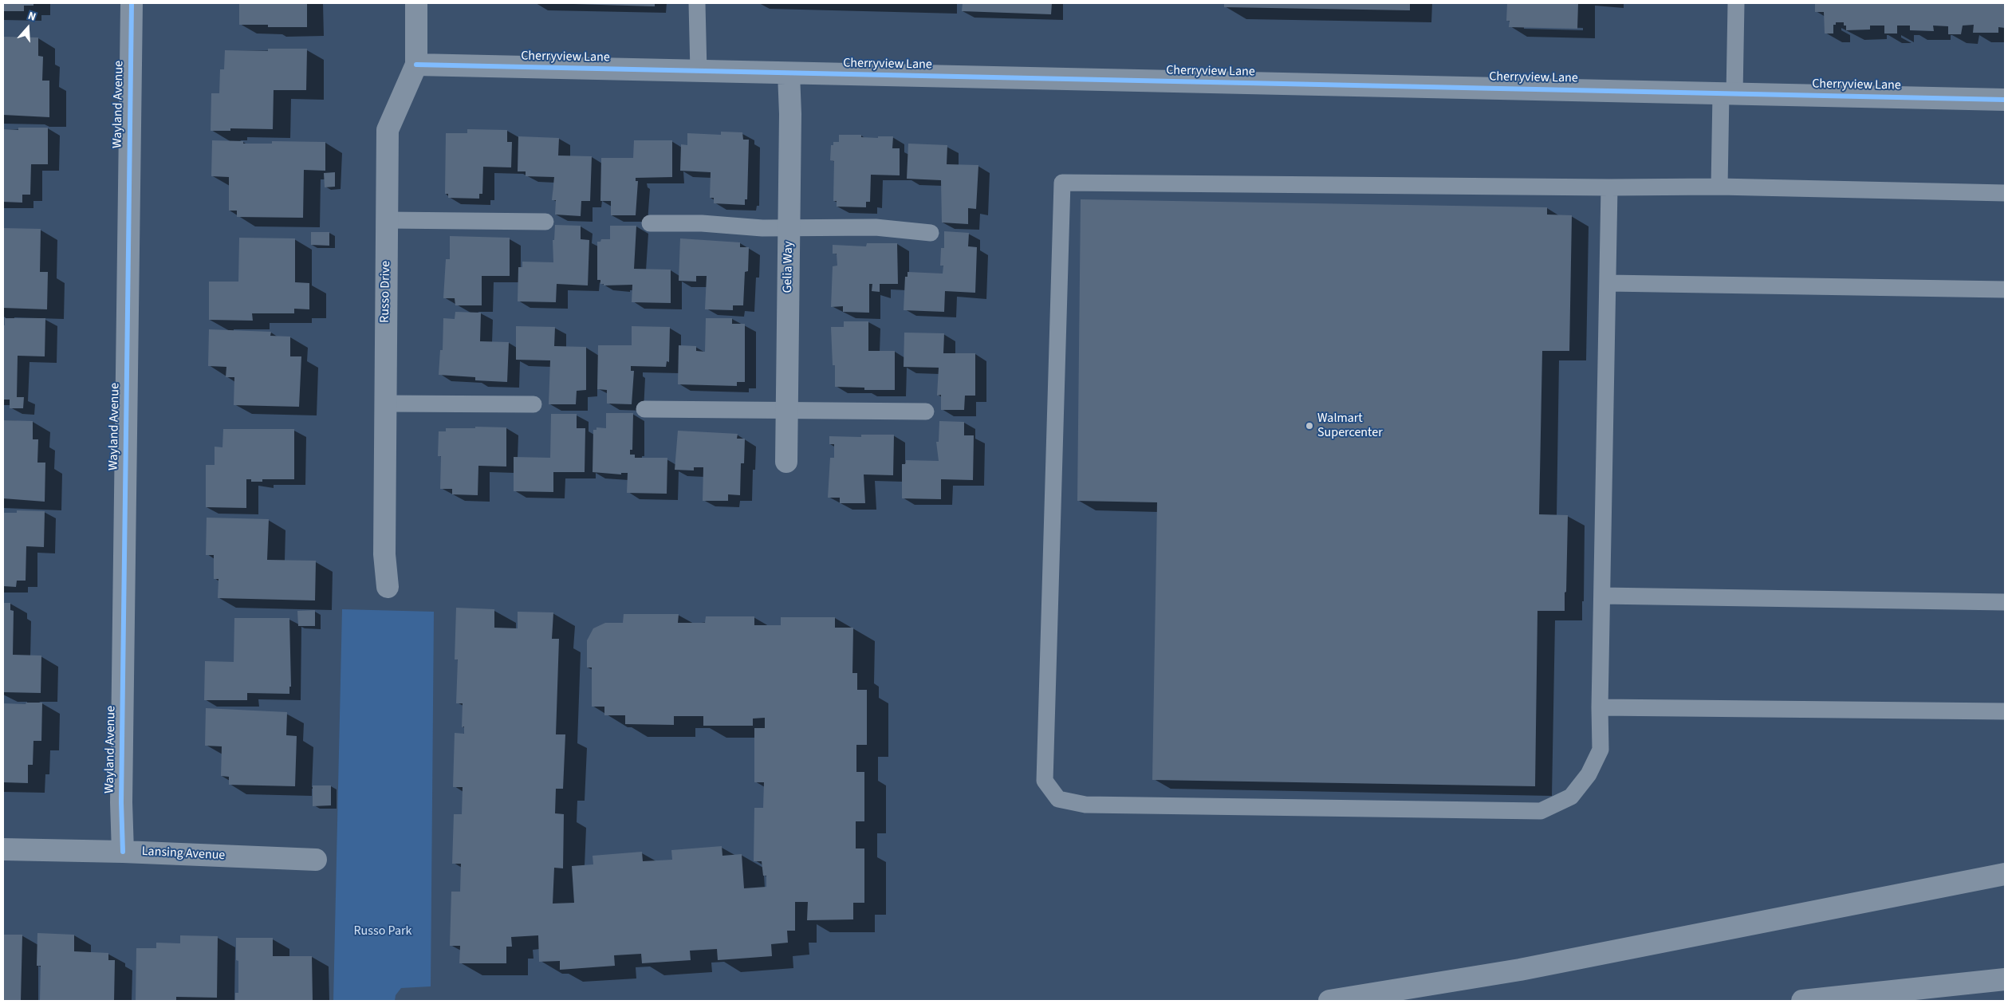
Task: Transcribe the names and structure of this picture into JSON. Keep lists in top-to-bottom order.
{
  "streets": {
    "main road": [
      "Cherryview Lane",
      "Wayland Avenue",
      "Gelia Way",
      "Russo Drive",
      "Lansing Avenue"
    ]
  },
  "crossings": [
    ["Cherryview Lane", "Gelia Way"],
    ["Cherryview Lane", "Russo Drive"],
    ["Wayland Avenue", "Lansing Avenue"]
  ],
  "parks": ["Russo Park"],
  "places": ["Walmart Supercenter"],
  "north": "top"
}
